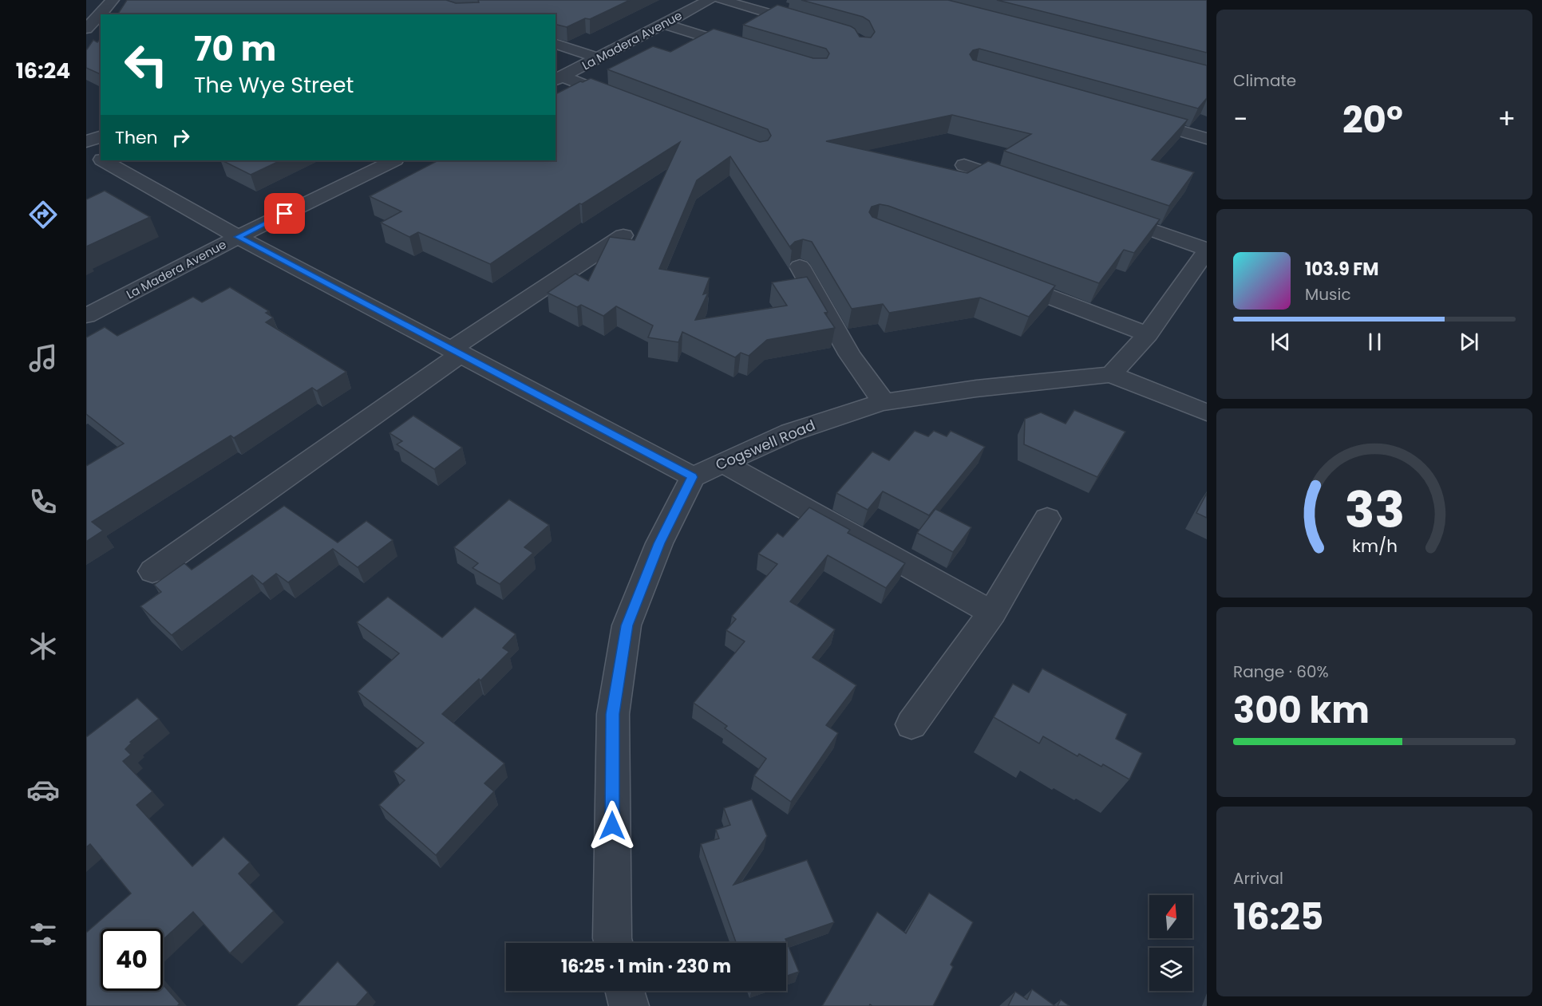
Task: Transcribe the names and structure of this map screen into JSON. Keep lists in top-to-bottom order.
{
  "streets": {
    "street": ["La Madera Avenue", "Cogswell Road"]
  },
  "north": "top",
  "page": {
    "tabs": "16:24",
    "tile": [
      "Climate",
      ["Range · 60%", "300 km"],
      ["Arrival", "16:25"]
    ],
    "turn": ["70 m", "The Wye Street"],
    "heat": ["−", "20°", "+"],
    "then": "Then",
    "song": ["103.9 FM", "Music"],
    "limit": "40",
    "trip": "16:25 · 1 min · 230 m",
    "gauge": ["33", "km/h"]
  }
}
